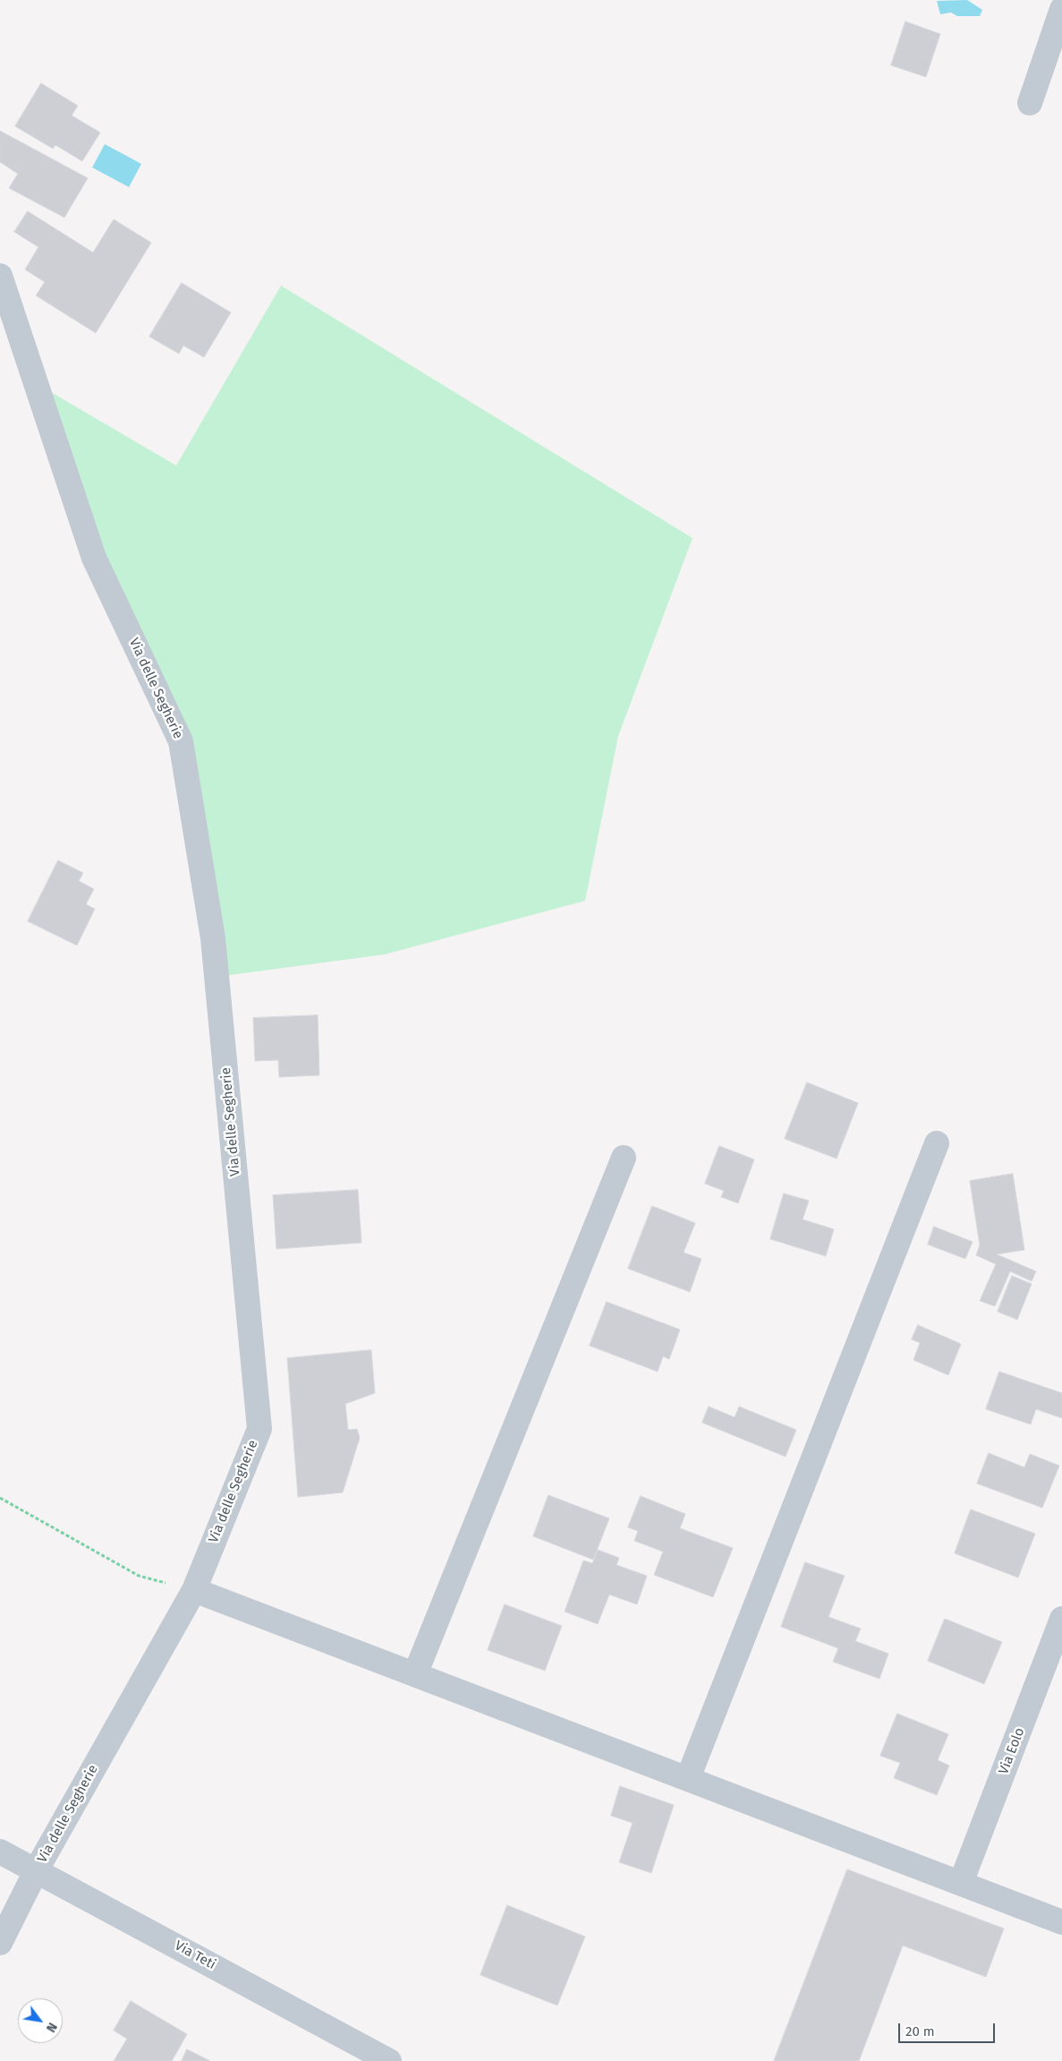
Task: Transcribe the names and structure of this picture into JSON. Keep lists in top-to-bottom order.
{
  "streets": {
    "street": ["Via delle Segherie", "Via Eolo", "Via Teti"]
  },
  "crossings": [
    ["Via delle Segherie", "Via Teti"]
  ],
  "scale_bar": "20 m",
  "north": "bottom right"
}
